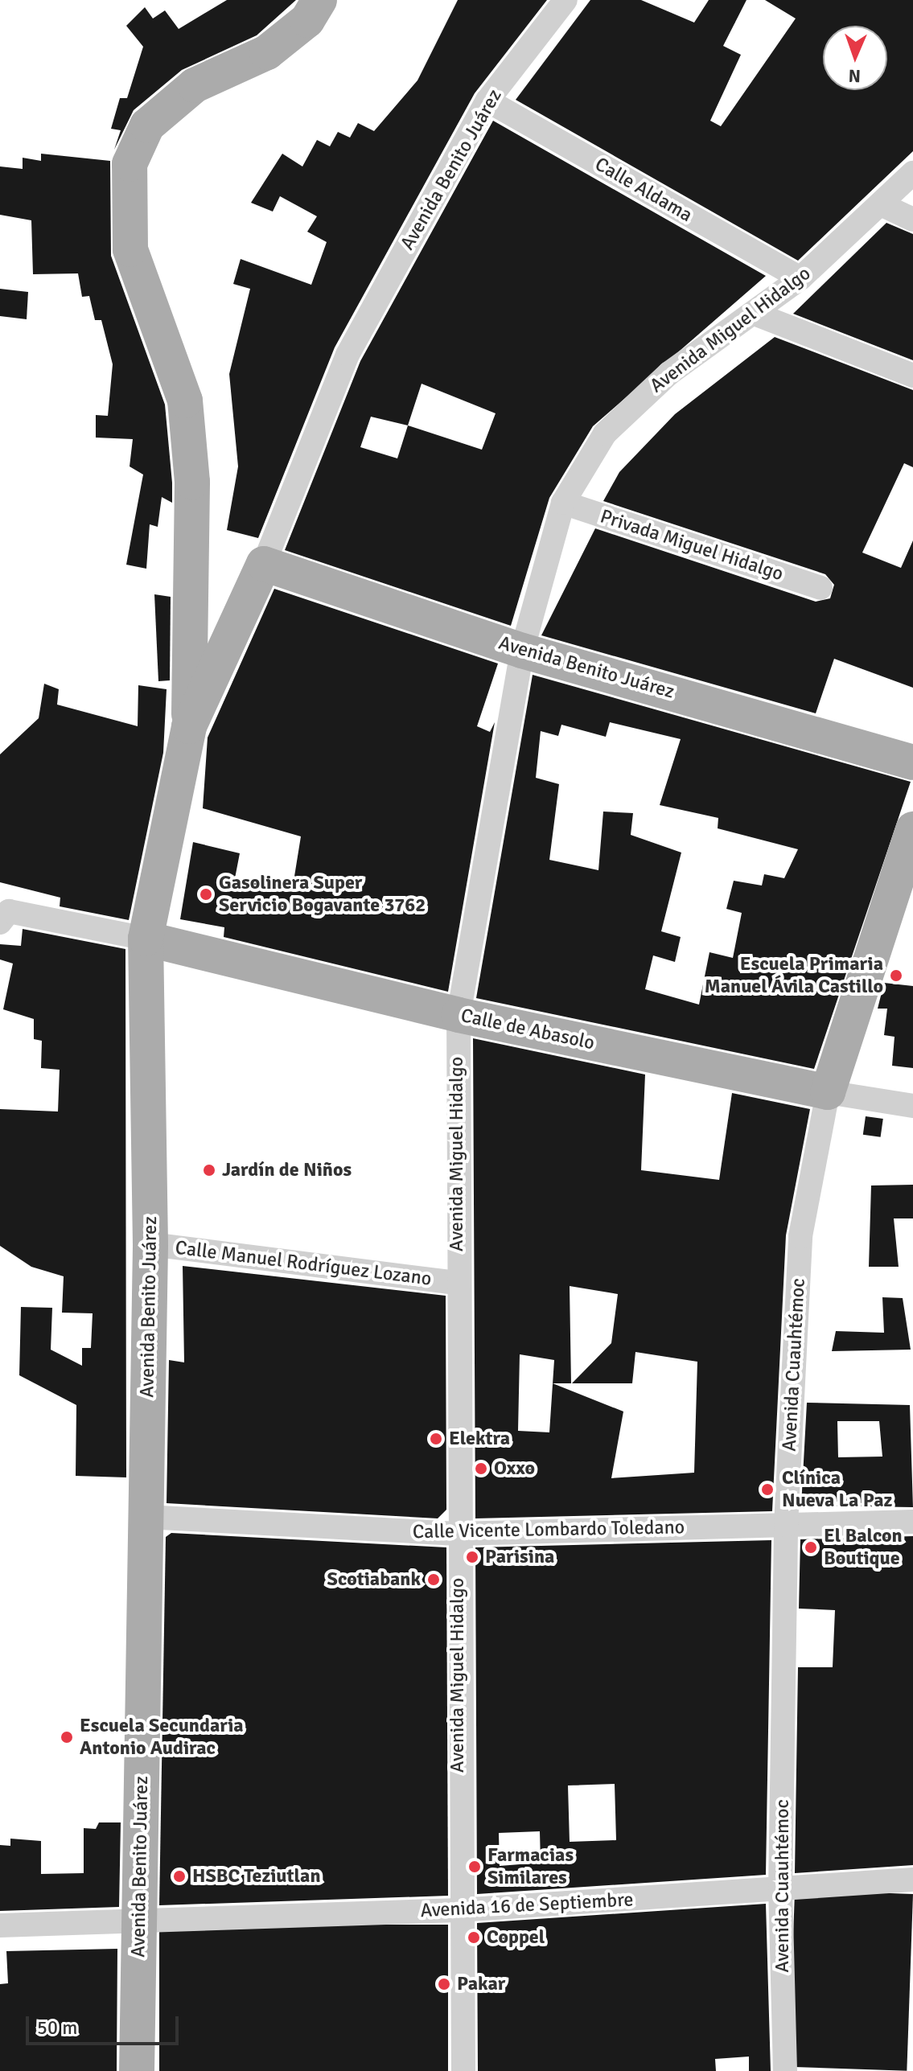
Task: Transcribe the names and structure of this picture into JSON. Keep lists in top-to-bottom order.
{
  "streets": {
    "main road": ["Avenida Benito Juárez", "Calle de Abasolo", "Avenida Cuauhtémoc"],
    "street": [
      "Calle Aldama",
      "Avenida Miguel Hidalgo",
      "Privada Miguel Hidalgo",
      "Calle Manuel Rodríguez Lozano",
      "Calle Vicente Lombardo Toledano",
      "Avenida 16 de Septiembre"
    ]
  },
  "crossings": [
    ["Avenida Benito Juárez", "Calle Aldama"],
    ["Avenida Benito Juárez", "Avenida Miguel Hidalgo"],
    ["Avenida Benito Juárez", "Calle de Abasolo"],
    ["Avenida Benito Juárez", "Calle Manuel Rodríguez Lozano"],
    ["Avenida Benito Juárez", "Calle Vicente Lombardo Toledano"],
    ["Avenida Benito Juárez", "Avenida 16 de Septiembre"],
    ["Calle Aldama", "Avenida Miguel Hidalgo"],
    ["Avenida Miguel Hidalgo", "Privada Miguel Hidalgo"],
    ["Avenida Miguel Hidalgo", "Calle de Abasolo"],
    ["Avenida Miguel Hidalgo", "Calle Manuel Rodríguez Lozano"],
    ["Avenida Miguel Hidalgo", "Calle Vicente Lombardo Toledano"],
    ["Avenida Miguel Hidalgo", "Avenida 16 de Septiembre"],
    ["Calle de Abasolo", "Avenida Cuauhtémoc"],
    ["Avenida Cuauhtémoc", "Calle Vicente Lombardo Toledano"],
    ["Avenida Cuauhtémoc", "Avenida 16 de Septiembre"]
  ],
  "places": [
    "Gasolinera Super Servicio Bogavante 3762",
    "Escuela Primaria Manuel Ávila Castillo",
    "Jardín de Niños",
    "Elektra",
    "Oxxo",
    "Clínica Nueva La Paz",
    "El Balcon Boutique",
    "Parisina",
    "Scotiabank",
    "Escuela Secundaria Antonio Audirac",
    "Farmacias Similares",
    "HSBC Teziutlan",
    "Coppel",
    "Pakar"
  ],
  "scale_bar": "50 m",
  "north": "bottom"
}
